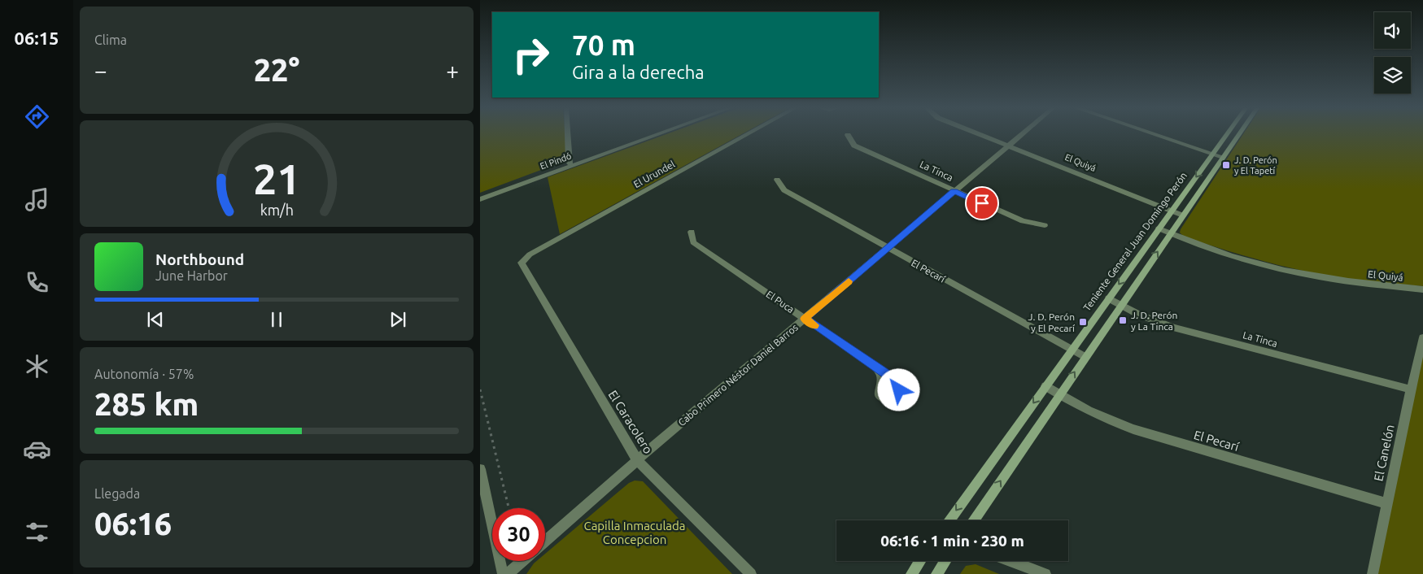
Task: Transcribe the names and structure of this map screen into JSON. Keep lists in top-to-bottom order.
{
  "streets": {
    "main road": ["Teniente General Juan Domingo Perón"],
    "street": [
      "El Pindó",
      "El Quiyá",
      "La Tinca",
      "El Urundel",
      "El Pecarí",
      "El Puca",
      "Cabo Primero Néstor Daniel Barros",
      "El Caracolero",
      "El Canelón"
    ]
  },
  "crossings": [
    ["El Quiyá", "Teniente General Juan Domingo Perón"],
    ["El Quiyá", "Cabo Primero Néstor Daniel Barros"],
    ["La Tinca", "Teniente General Juan Domingo Perón"],
    ["La Tinca", "Cabo Primero Néstor Daniel Barros"],
    ["La Tinca", "El Canelón"],
    ["El Urundel", "El Caracolero"],
    ["Teniente General Juan Domingo Perón", "El Pecarí"],
    ["El Pecarí", "Cabo Primero Néstor Daniel Barros"],
    ["El Pecarí", "El Canelón"],
    ["El Puca", "Cabo Primero Néstor Daniel Barros"],
    ["Cabo Primero Néstor Daniel Barros", "El Caracolero"]
  ],
  "parks": ["Capilla Inmaculada Concepcion"],
  "places": {
    "transit": ["J. D. Perón y El Tapetí", "J. D. Perón y La Tinca", "J. D. Perón y El Pecarí"]
  },
  "page": {
    "tabs": "06:15",
    "tile": [
      "Clima",
      ["Autonomía · 57%", "285 km"],
      ["Llegada", "06:16"]
    ],
    "turn": ["70 m", "Gira a la derecha"],
    "heat": ["−", "22°", "+"],
    "song": ["Northbound", "June Harbor"],
    "limit": "30",
    "trip": "06:16 · 1 min · 230 m",
    "gauge": ["21", "km/h"]
  }
}
